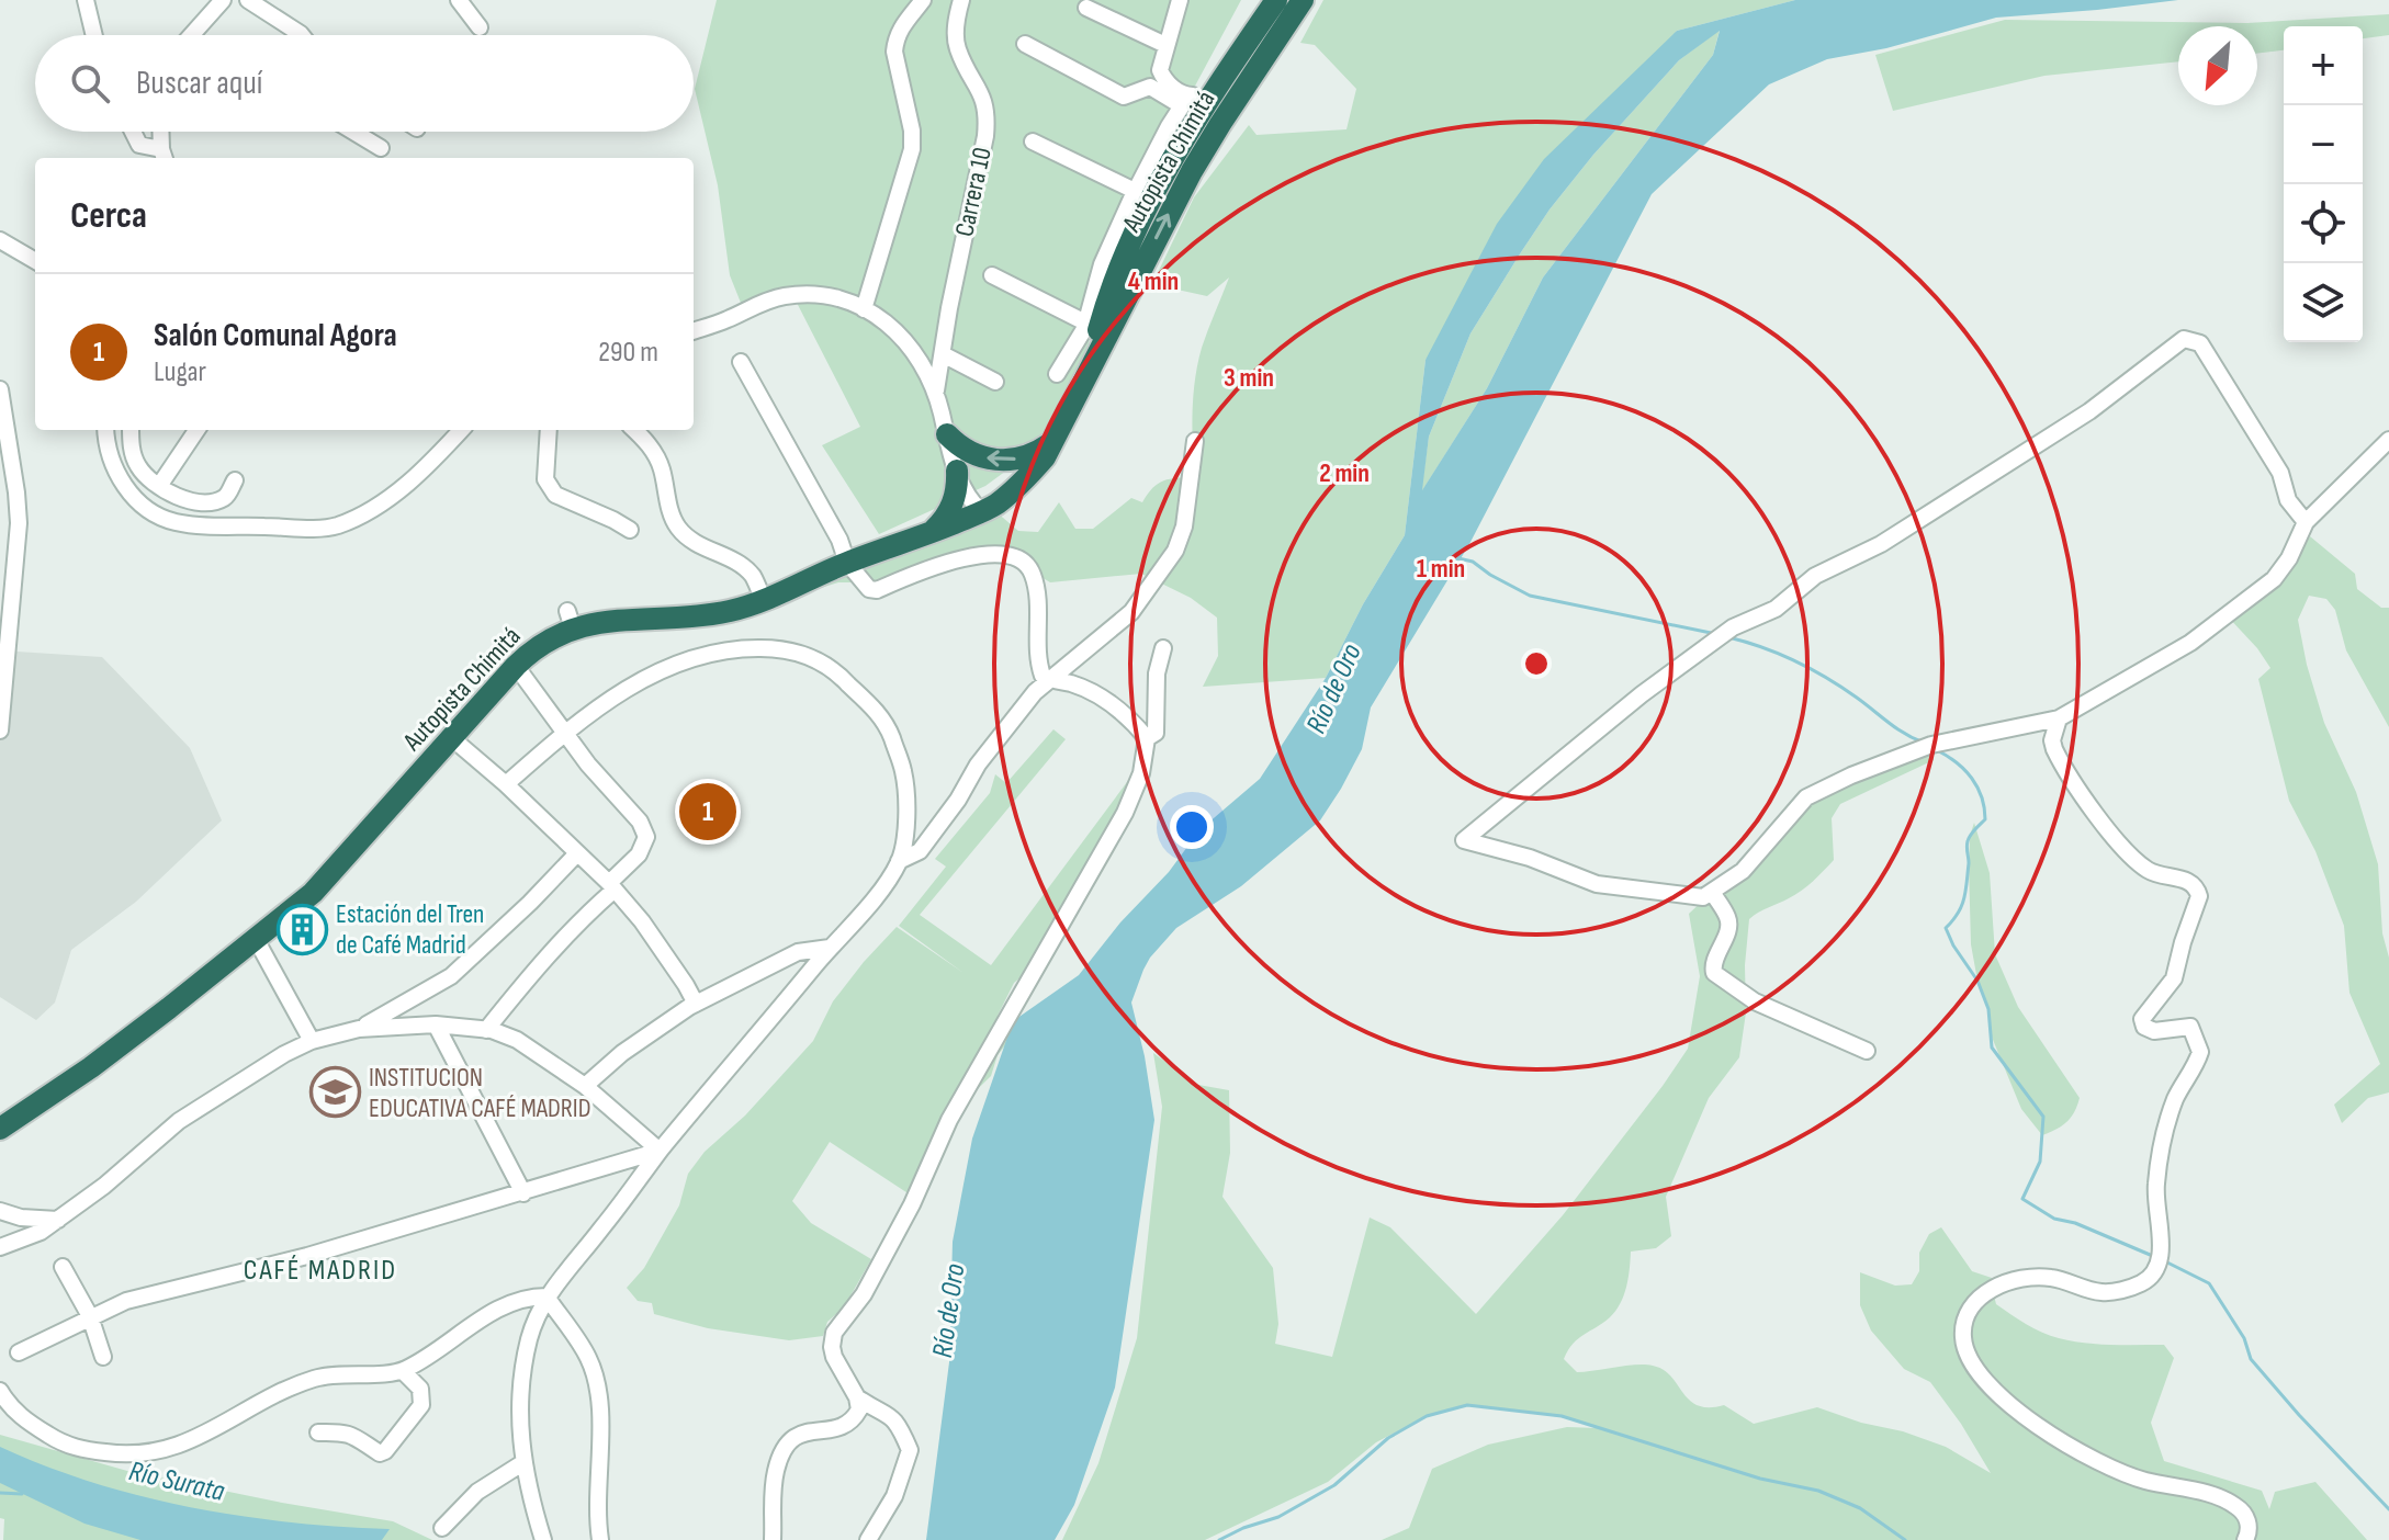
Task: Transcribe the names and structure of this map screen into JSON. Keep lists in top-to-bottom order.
{
  "streets": {
    "highway": ["Autopista Chimitá"],
    "street": ["Carrera 10"]
  },
  "districts": ["CAFÉ MADRID"],
  "water": ["Río de Oro", "Río Surata"],
  "places": {
    "building": ["Estación del Tren de Café Madrid"],
    "school or university": ["INSTITUCION EDUCATIVA CAFÉ MADRID"]
  },
  "north": "bottom left",
  "page": {
    "map_buttons": ["+", "−"],
    "search": "Buscar aquí",
    "heading": "Cerca",
    "list": [
      {
        "mark": "1",
        "name": "Salón Comunal Agora",
        "note": "Lugar",
        "value": "290 m"
      }
    ],
    "pins": "1"
  },
  "rings": [
    "4 min",
    "3 min",
    "2 min",
    "1 min"
  ]
}
